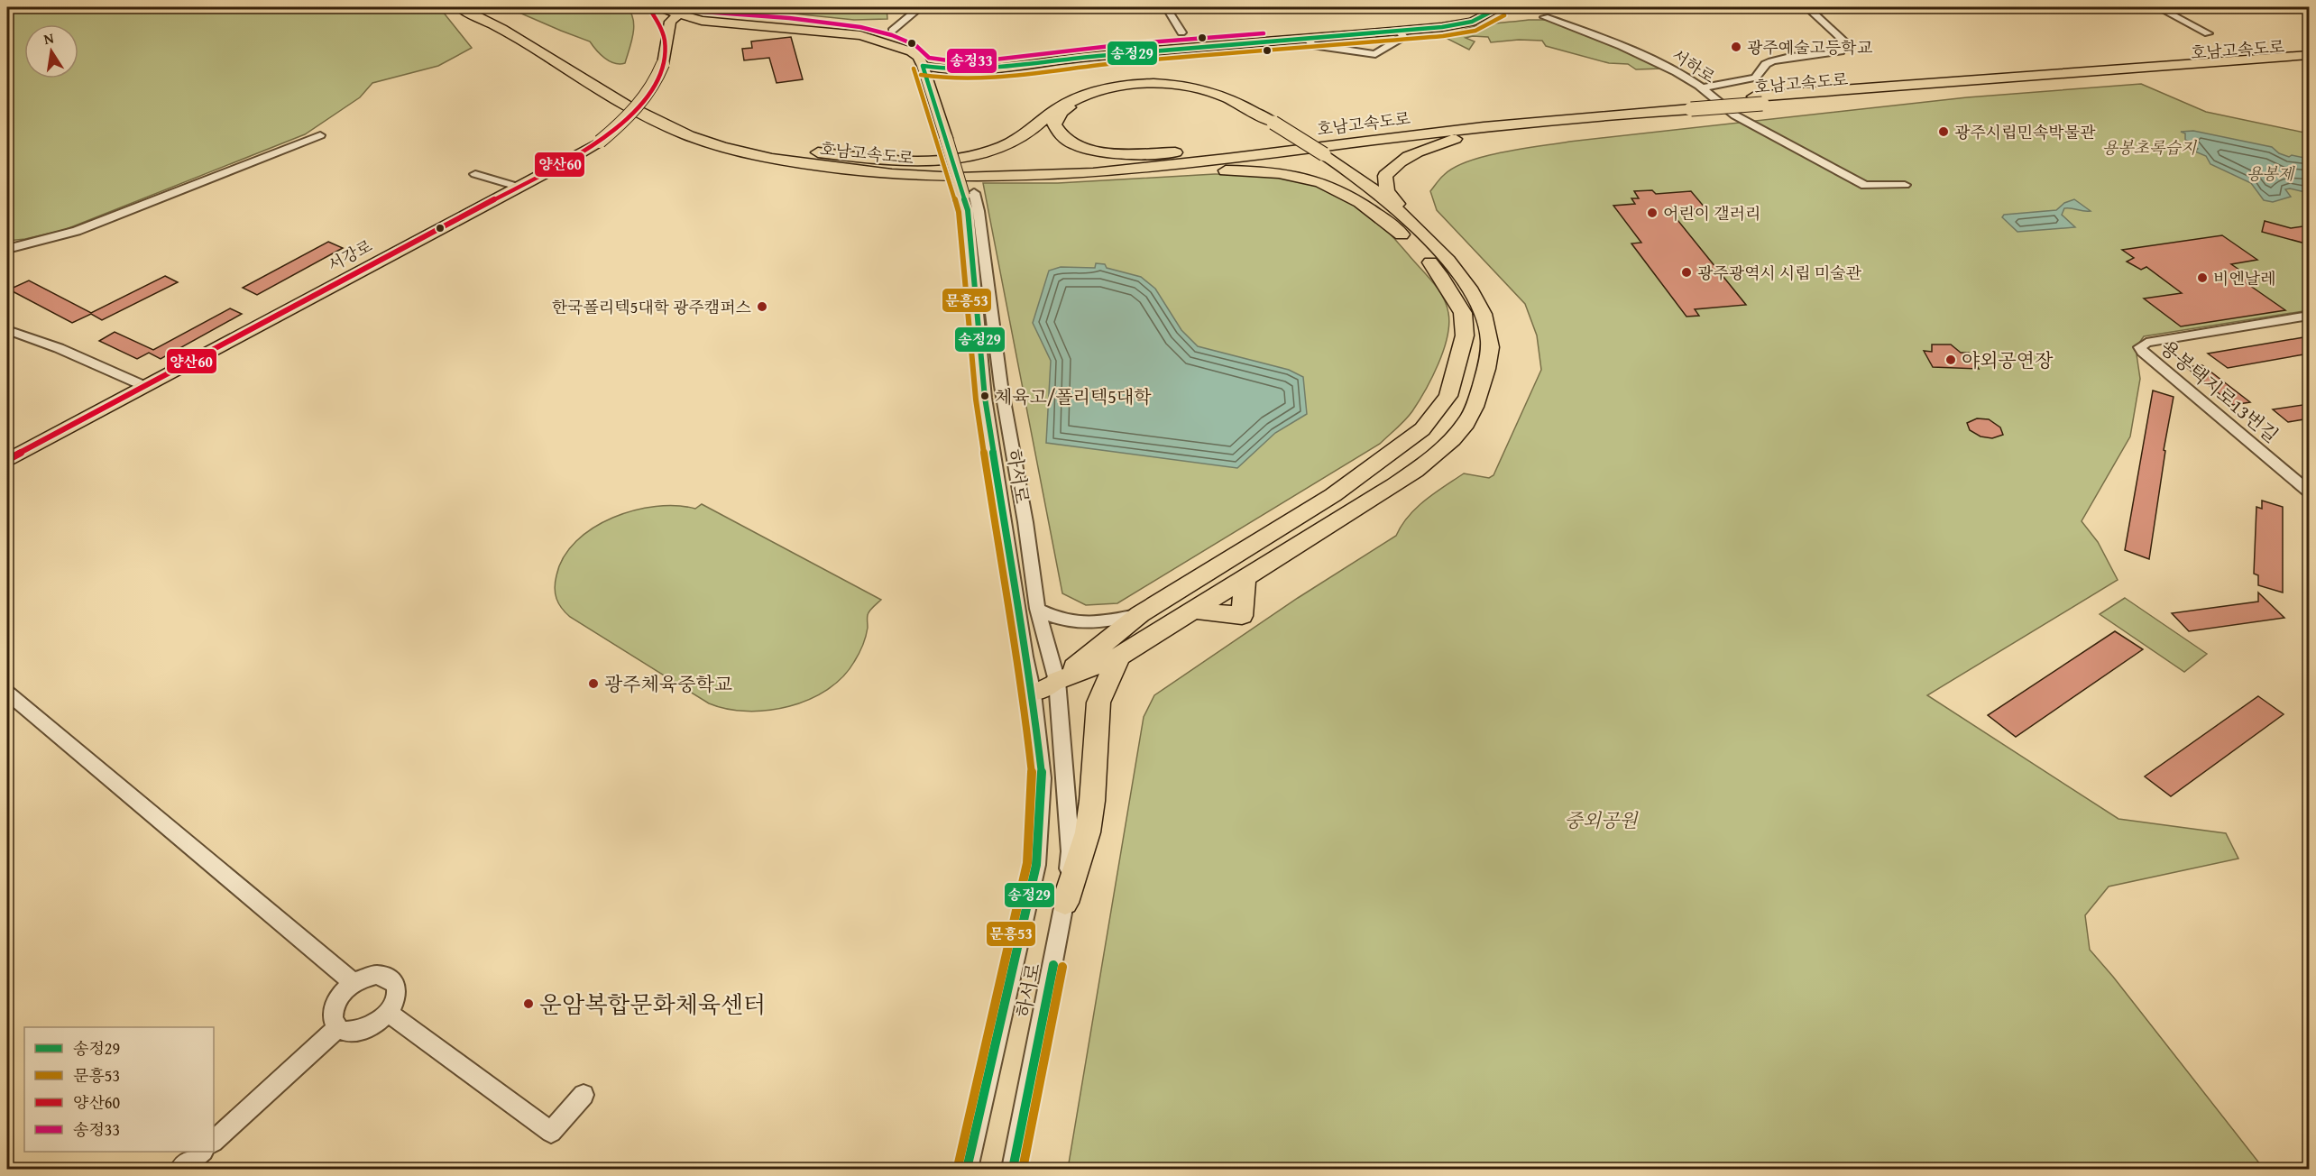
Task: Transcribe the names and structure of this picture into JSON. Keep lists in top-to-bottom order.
{
  "streets": {
    "highway": ["호남고속도로"],
    "main road": ["서강로", "하서로"],
    "street": ["서하로", "용봉택지로13번길"]
  },
  "crossings": [
    ["서강로", "하서로"]
  ],
  "water": ["용봉제"],
  "parks": ["용봉초록습지", "중외공원"],
  "places": [
    "광주예술고등학교",
    "광주시립민속박물관",
    "어린이 갤러리",
    "광주광역시 시립 미술관",
    "비엔날레",
    "한국폴리텍5대학 광주캠퍼스",
    "야외공연장",
    "체육고/폴리텍5대학",
    "광주체육중학교",
    "운암복합문화체육센터"
  ],
  "lines": [
    "transit line 송정29",
    "transit line 양산60",
    "transit line 송정33",
    "transit line 문흥53"
  ],
  "legend": [
    "송정29",
    "문흥53",
    "양산60",
    "송정33"
  ],
  "north": "top"
}
